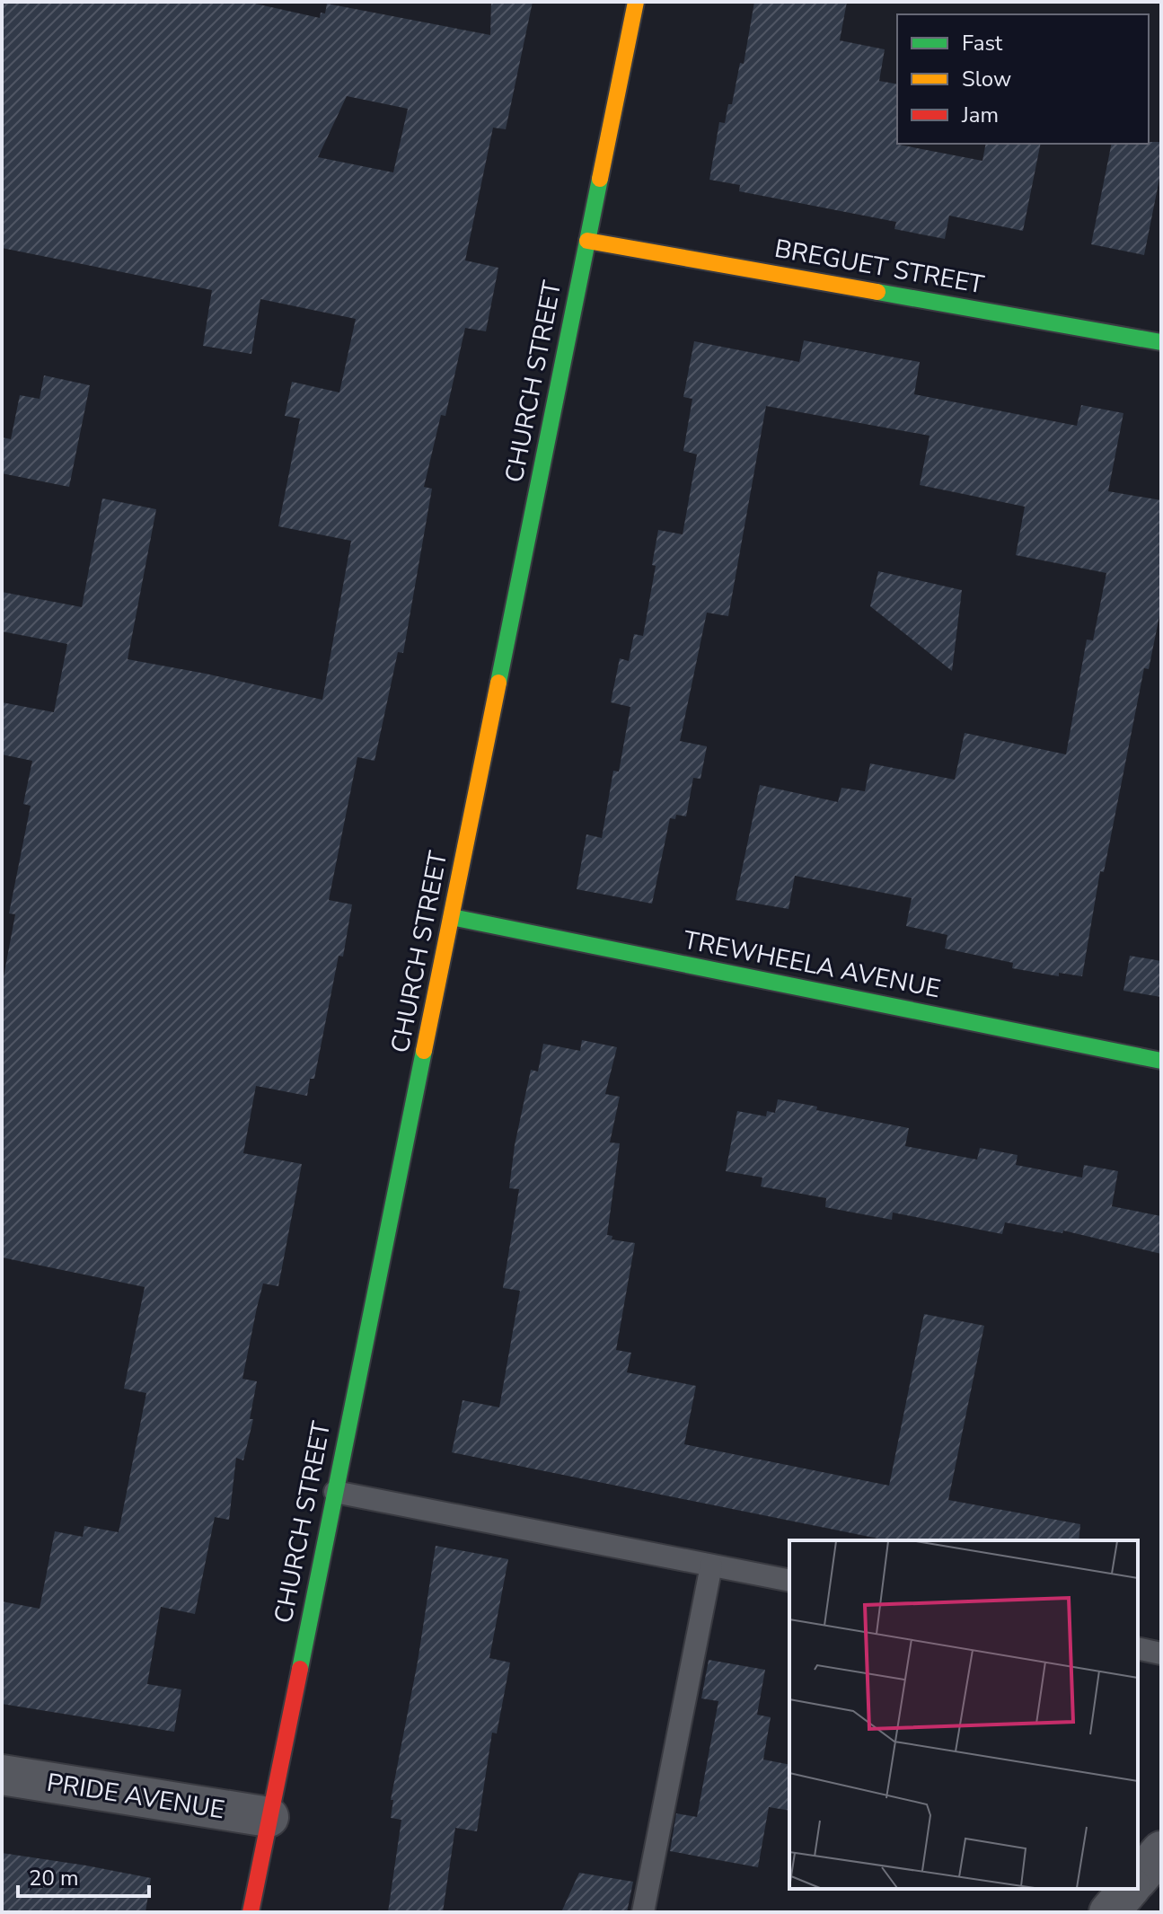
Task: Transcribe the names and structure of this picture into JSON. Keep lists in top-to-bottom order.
{
  "streets": {
    "street": [
      "BREGUET STREET",
      "CHURCH STREET",
      "TREWHEELA AVENUE",
      "PRIDE AVENUE"
    ]
  },
  "crossings": [
    ["BREGUET STREET", "CHURCH STREET"],
    ["CHURCH STREET", "TREWHEELA AVENUE"],
    ["CHURCH STREET", "PRIDE AVENUE"]
  ],
  "legend": ["Fast", "Slow", "Jam"],
  "scale_bar": "20 m"
}
